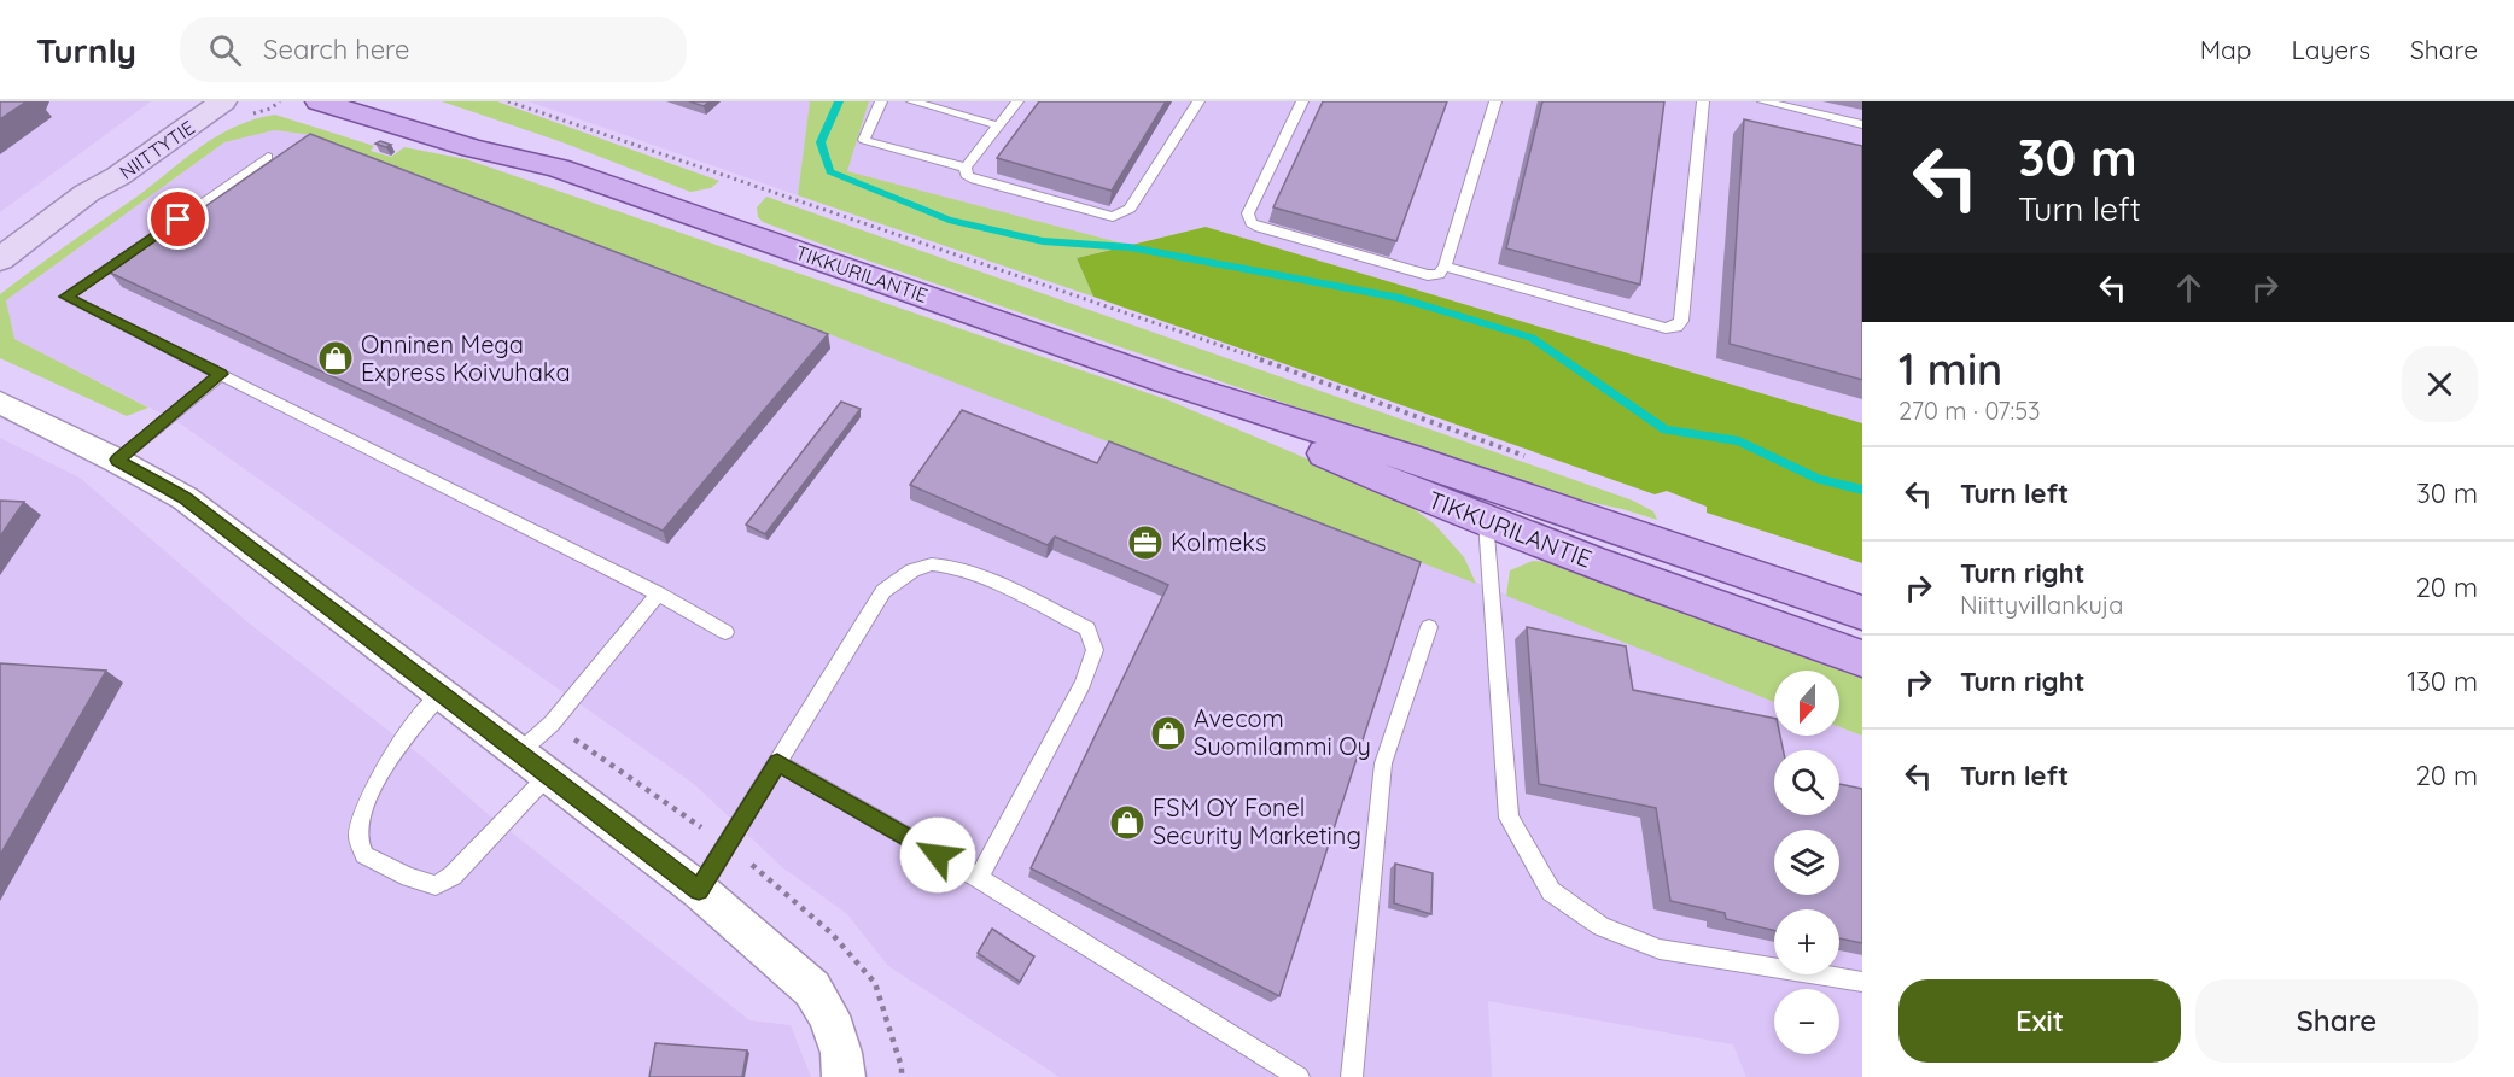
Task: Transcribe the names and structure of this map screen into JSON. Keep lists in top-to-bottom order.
{
  "streets": {
    "main road": ["NIITTYTIE", "TIKKURILANTIE"]
  },
  "places": {
    "shop": ["Onninen Mega Express Koivuhaka", "Avecom Suomilammi Oy", "FSM OY Fonel Security Marketing"],
    "office": ["Kolmeks"]
  },
  "north": "bottom",
  "page": {
    "header": "Turnly",
    "search": "Search here",
    "nav": ["Map", "Layers", "Share"],
    "turn": ["30 m", "Turn left"],
    "heading": ["1 min", "270 m · 07:53"],
    "list": [
      {
        "name": "Turn left",
        "value": "30 m"
      },
      {
        "name": "Turn right",
        "note": "Niittyvillankuja",
        "value": "20 m"
      },
      {
        "name": "Turn right",
        "value": "130 m"
      },
      {
        "name": "Turn left",
        "value": "20 m"
      }
    ],
    "map_buttons": ["+", "−"],
    "buttons": ["Exit", "Share"]
  }
}
